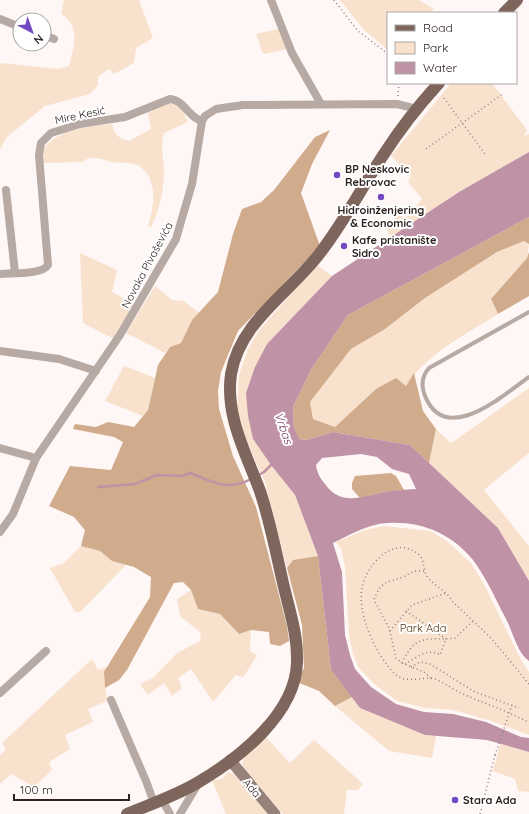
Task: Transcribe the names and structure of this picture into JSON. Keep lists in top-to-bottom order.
{
  "streets": {
    "street": ["Mire Kesić", "Novaka Pivaševića", "Ada"]
  },
  "crossings": [
    ["Mire Kesić", "Novaka Pivaševića"]
  ],
  "water": ["Vrbas"],
  "parks": ["Park Ada"],
  "places": [
    "BP Neskovic Rebrovac",
    "Hidroinženjering & Economic",
    "Kafe pristanište Sidro",
    "Stara Ada"
  ],
  "legend": ["Road", "Park", "Water"],
  "scale_bar": "100 m",
  "north": "bottom right"
}
